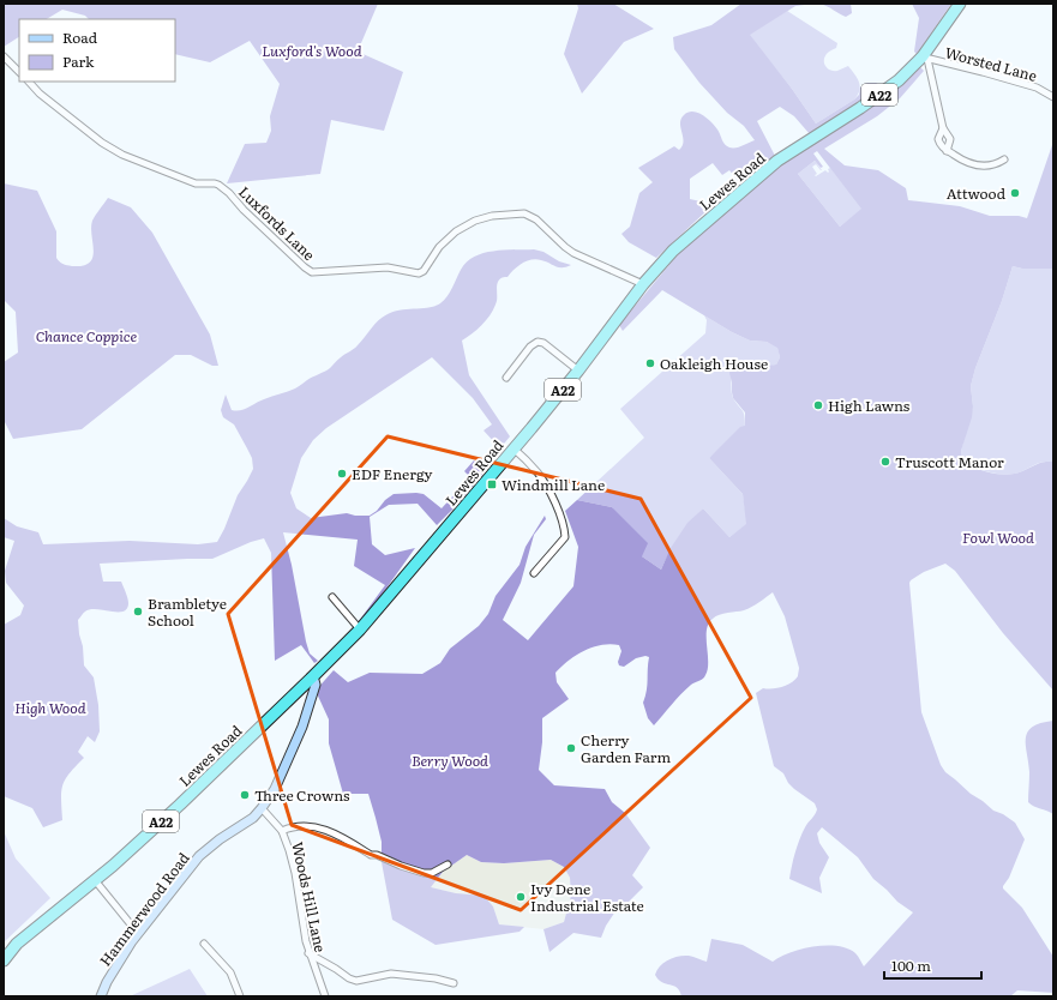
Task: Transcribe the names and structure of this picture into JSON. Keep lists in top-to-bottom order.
{
  "streets": {
    "highway": ["A22", "Lewes Road"],
    "street": [
      "Worsted Lane",
      "Luxfords Lane",
      "Woods Hill Lane",
      "Hammerwood Road"
    ]
  },
  "crossings": [
    ["Worsted Lane", "Lewes Road"],
    ["Lewes Road", "Luxfords Lane"],
    ["Lewes Road", "Hammerwood Road"],
    ["Woods Hill Lane", "Hammerwood Road"]
  ],
  "parks": [
    "Luxford's Wood",
    "Chance Coppice",
    "Fowl Wood",
    "High Wood",
    "Berry Wood"
  ],
  "places": {
    "other": [
      "Attwood",
      "Oakleigh House",
      "High Lawns",
      "Truscott Manor",
      "EDF Energy",
      "Brambletye School",
      "Cherry Garden Farm",
      "Three Crowns",
      "Ivy Dene Industrial Estate"
    ],
    "transit": ["Windmill Lane"]
  },
  "legend": ["Road", "Park"],
  "scale_bar": "100 m"
}
